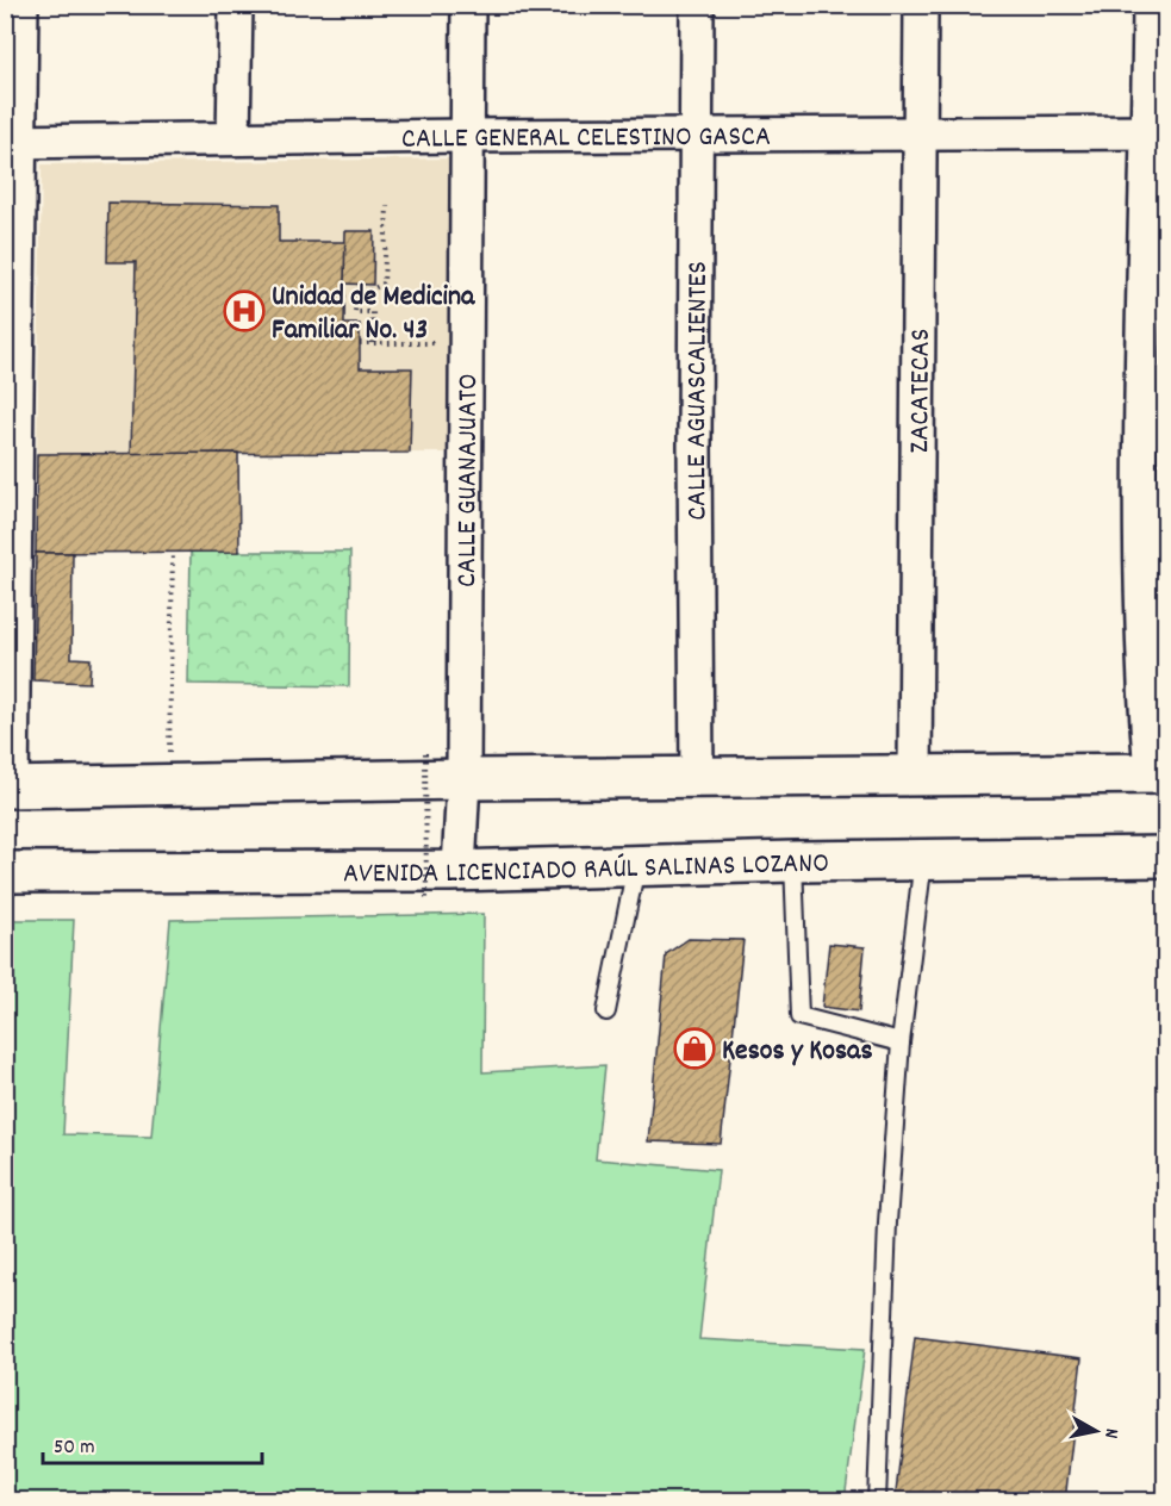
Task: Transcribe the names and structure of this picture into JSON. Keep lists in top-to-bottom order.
{
  "streets": {
    "main road": ["AVENIDA LICENCIADO RAÚL SALINAS LOZANO"],
    "street": [
      "CALLE GENERAL CELESTINO GASCA",
      "ZACATECAS",
      "CALLE AGUASCALIENTES",
      "CALLE GUANAJUATO"
    ]
  },
  "crossings": [
    ["CALLE GENERAL CELESTINO GASCA", "ZACATECAS"],
    ["CALLE GENERAL CELESTINO GASCA", "CALLE AGUASCALIENTES"],
    ["CALLE GENERAL CELESTINO GASCA", "CALLE GUANAJUATO"],
    ["CALLE GUANAJUATO", "AVENIDA LICENCIADO RAÚL SALINAS LOZANO"]
  ],
  "places": {
    "hospital": ["Unidad de Medicina Familiar No. 43"],
    "shop": ["Kesos y Kosas"]
  },
  "scale_bar": "50 m",
  "north": "right"
}
